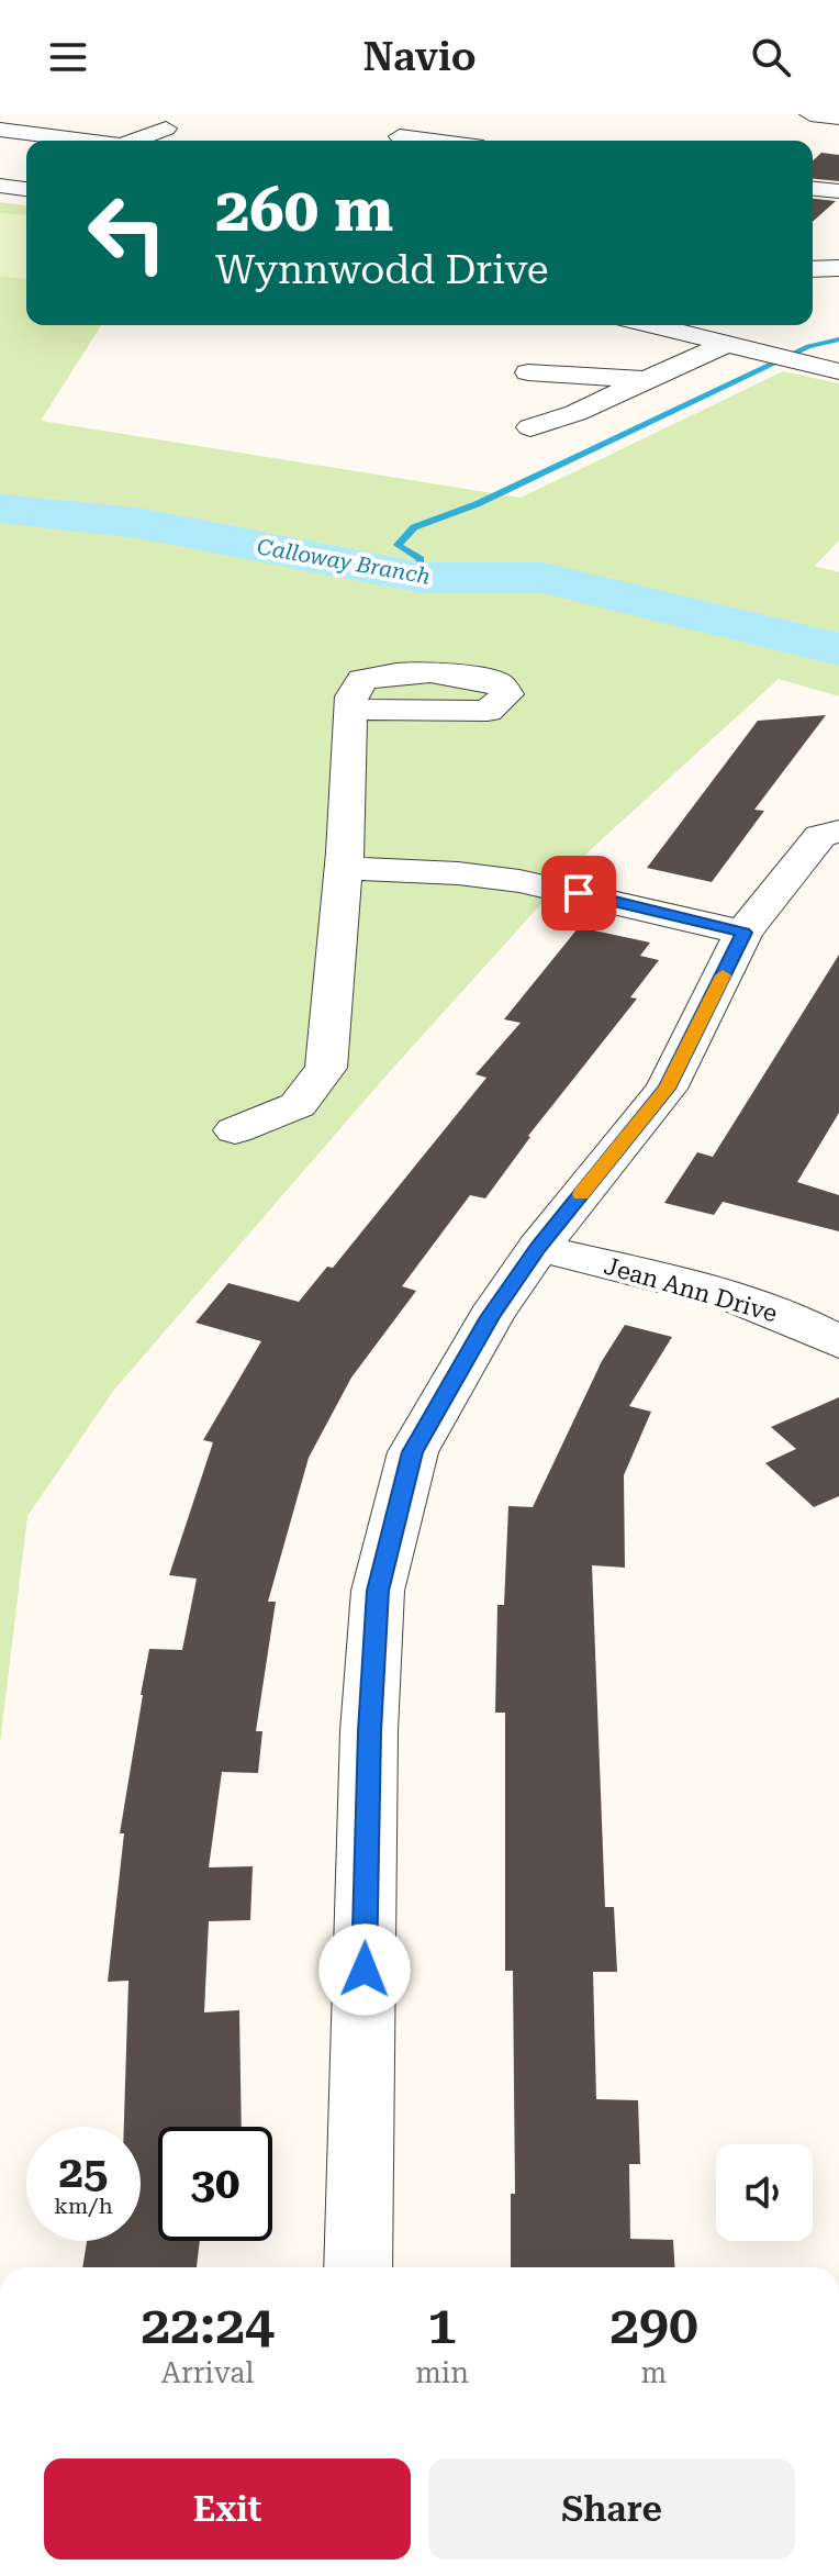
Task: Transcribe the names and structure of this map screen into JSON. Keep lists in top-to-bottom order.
{
  "streets": {
    "street": ["Jean Ann Drive"]
  },
  "water": ["Calloway Branch"],
  "page": {
    "header": "Navio",
    "turn": ["260 m", "Wynnwodd Drive"],
    "speed": "25 km/h",
    "limit": "30",
    "eta": [
      "22:24",
      "Arrival",
      "1",
      "min",
      "290",
      "m"
    ],
    "buttons": ["Exit", "Share"]
  }
}
